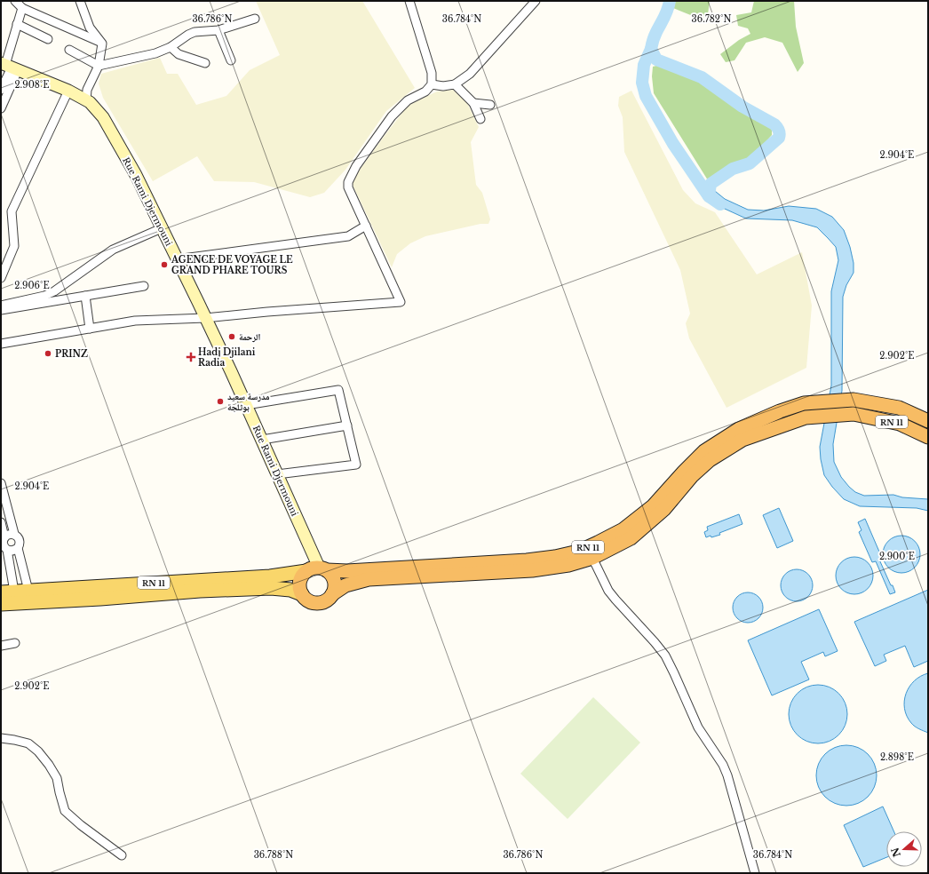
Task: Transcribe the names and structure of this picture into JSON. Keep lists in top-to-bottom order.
{
  "streets": {
    "highway": ["RN 11"],
    "main road": ["Rue Rami Djermouni"]
  },
  "crossings": [
    ["Rue Rami Djermouni", "RN 11"]
  ],
  "places": {
    "other": [
      "AGENCE DE VOYAGE LE GRAND PHARE TOURS",
      "الرحمة",
      "PRINZ",
      "مدرسة سعيد بوثلجة"
    ],
    "health": ["Hadj Djilani Radia"]
  },
  "north": "left",
  "coordinates": [
    "36.786°N",
    "36.784°N",
    "36.782°N",
    "2.908°E",
    "2.904°E",
    "2.906°E",
    "2.902°E",
    "2.900°E",
    "2.898°E",
    "36.788°N"
  ]
}
